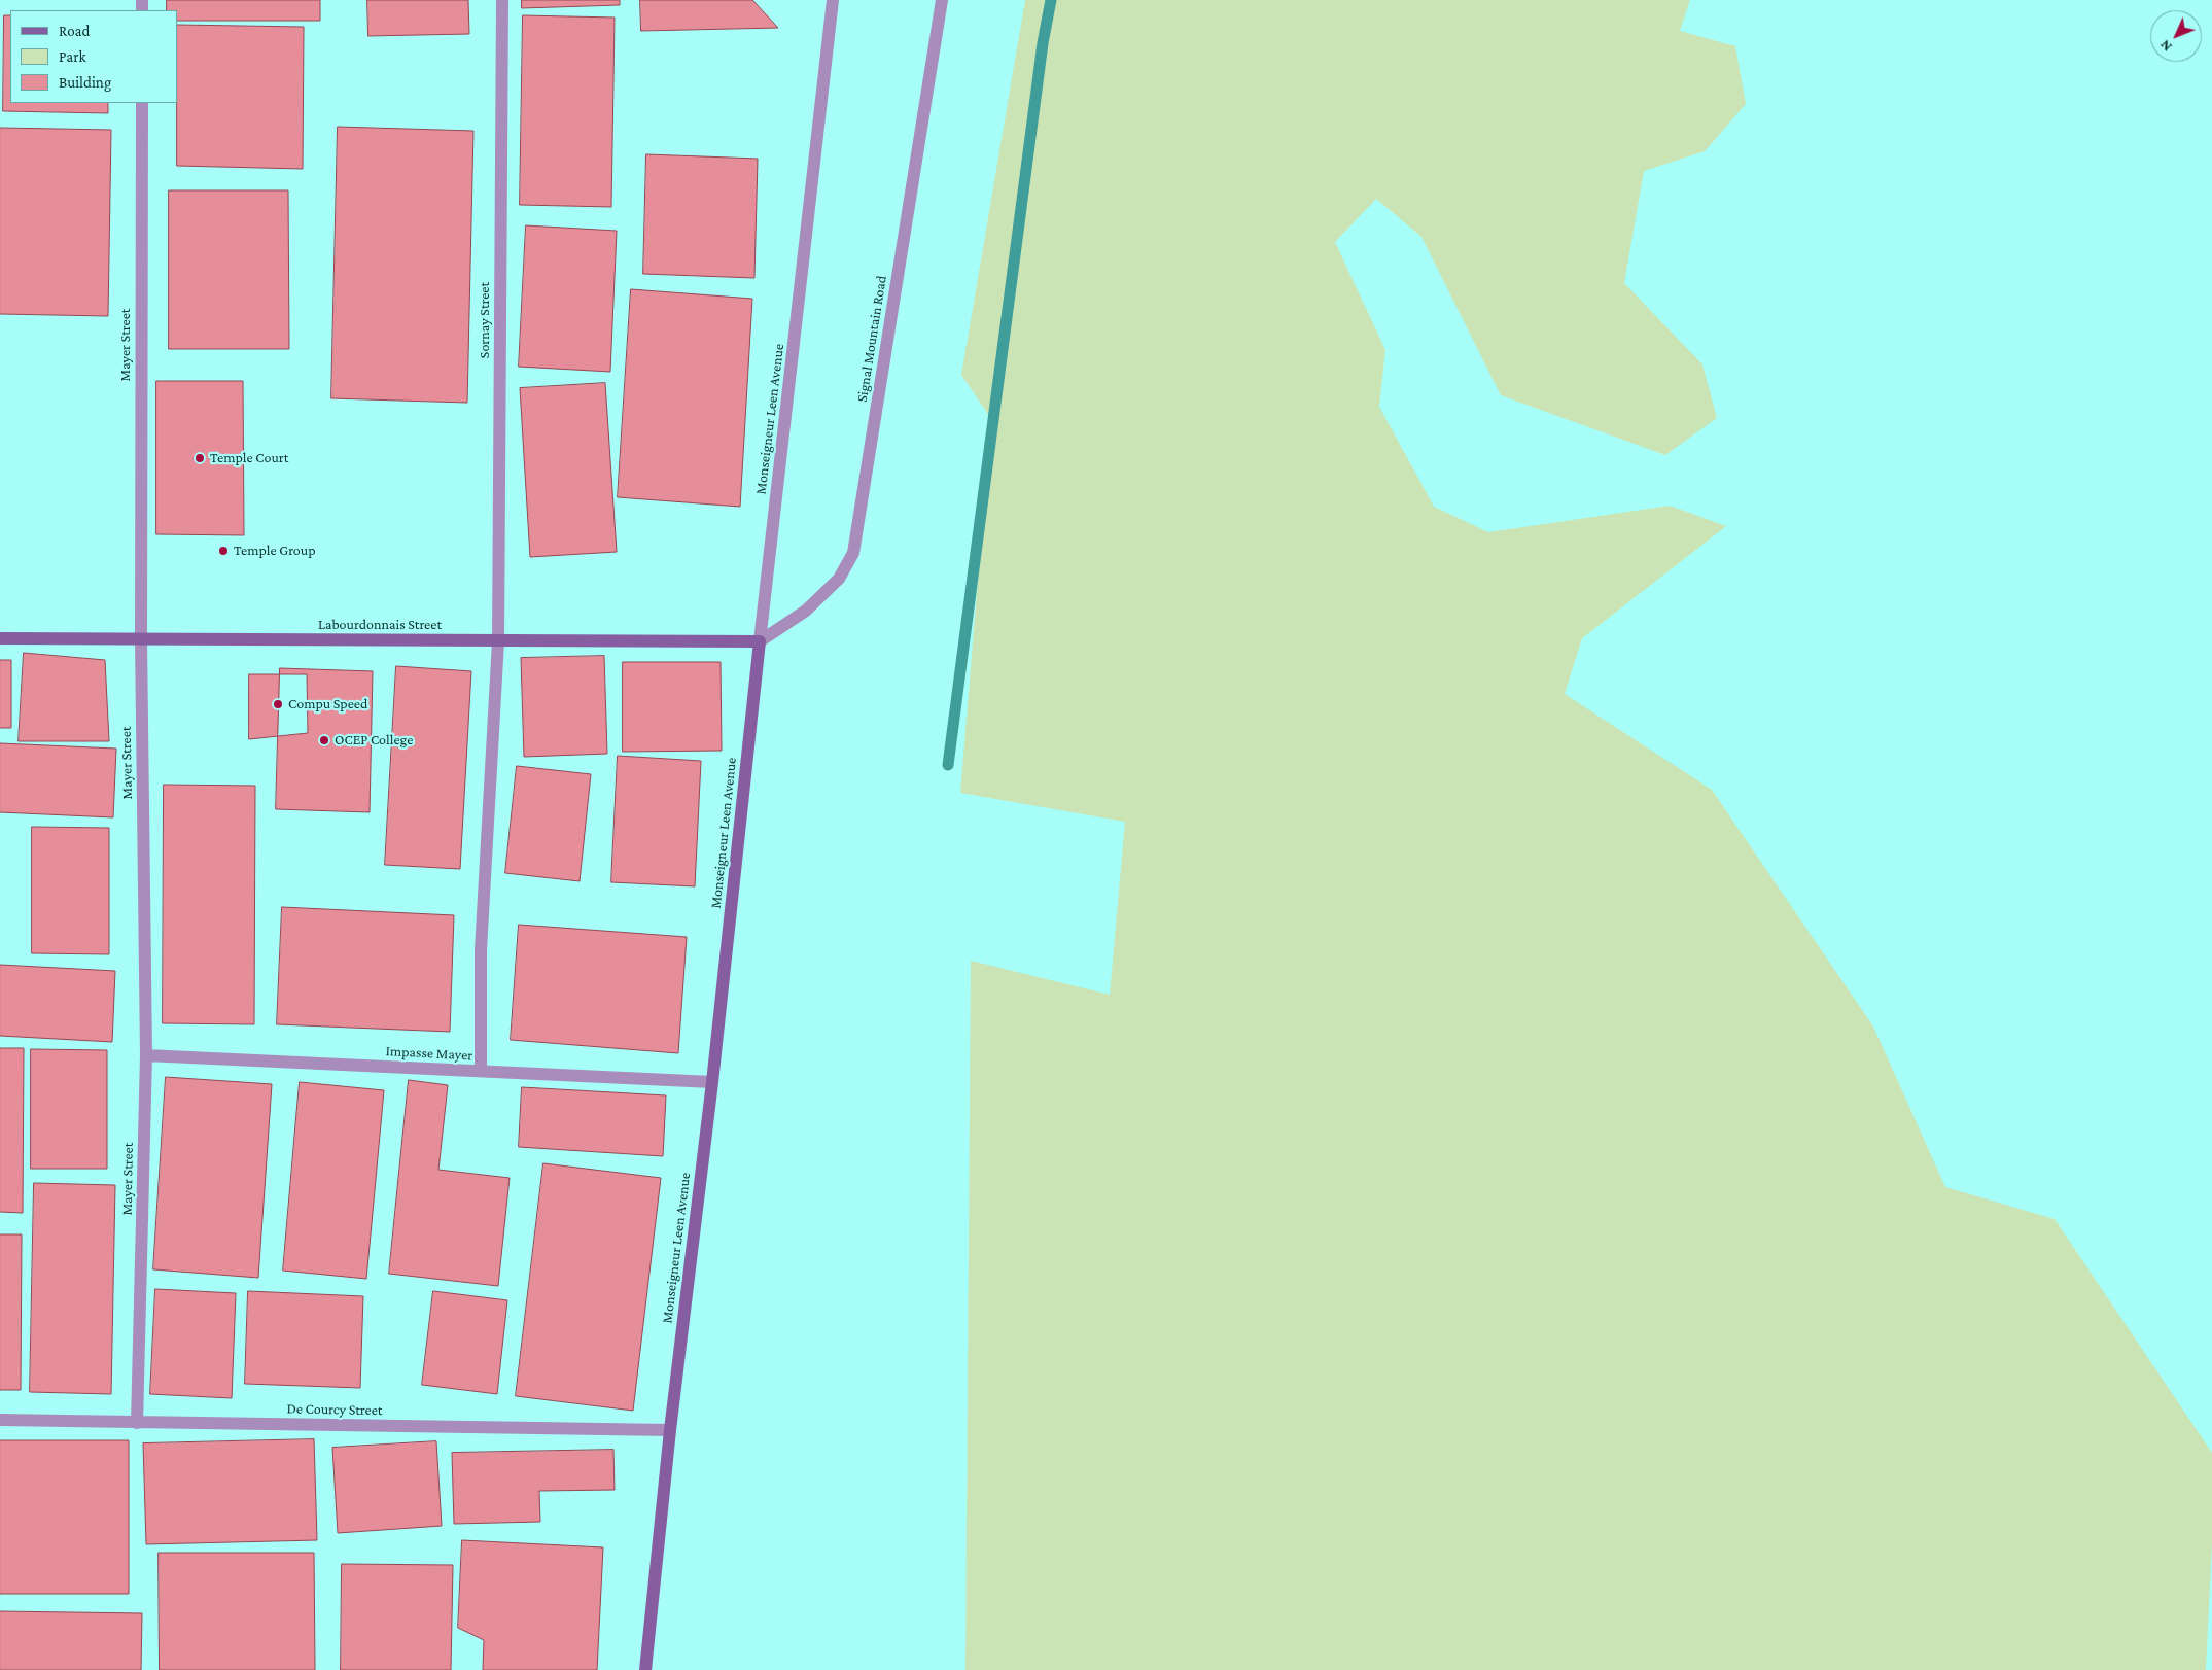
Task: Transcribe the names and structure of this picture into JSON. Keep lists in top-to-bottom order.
{
  "streets": {
    "main road": ["Monseigneur Leen Avenue", "Labourdonnais Street"],
    "street": [
      "Sornay Street",
      "Signal Mountain Road",
      "Mayer Street",
      "Impasse Mayer",
      "De Courcy Street"
    ]
  },
  "crossings": [
    ["Sornay Street", "Labourdonnais Street"],
    ["Sornay Street", "Impasse Mayer"],
    ["Signal Mountain Road", "Monseigneur Leen Avenue"],
    ["Signal Mountain Road", "Labourdonnais Street"],
    ["Mayer Street", "Labourdonnais Street"],
    ["Mayer Street", "Impasse Mayer"],
    ["Mayer Street", "De Courcy Street"],
    ["Monseigneur Leen Avenue", "Labourdonnais Street"],
    ["Monseigneur Leen Avenue", "Impasse Mayer"],
    ["Monseigneur Leen Avenue", "De Courcy Street"]
  ],
  "places": [
    "Temple Court",
    "Temple Group",
    "Compu Speed",
    "OCEP College"
  ],
  "legend": ["Road", "Park", "Building"],
  "north": "bottom left"
}
